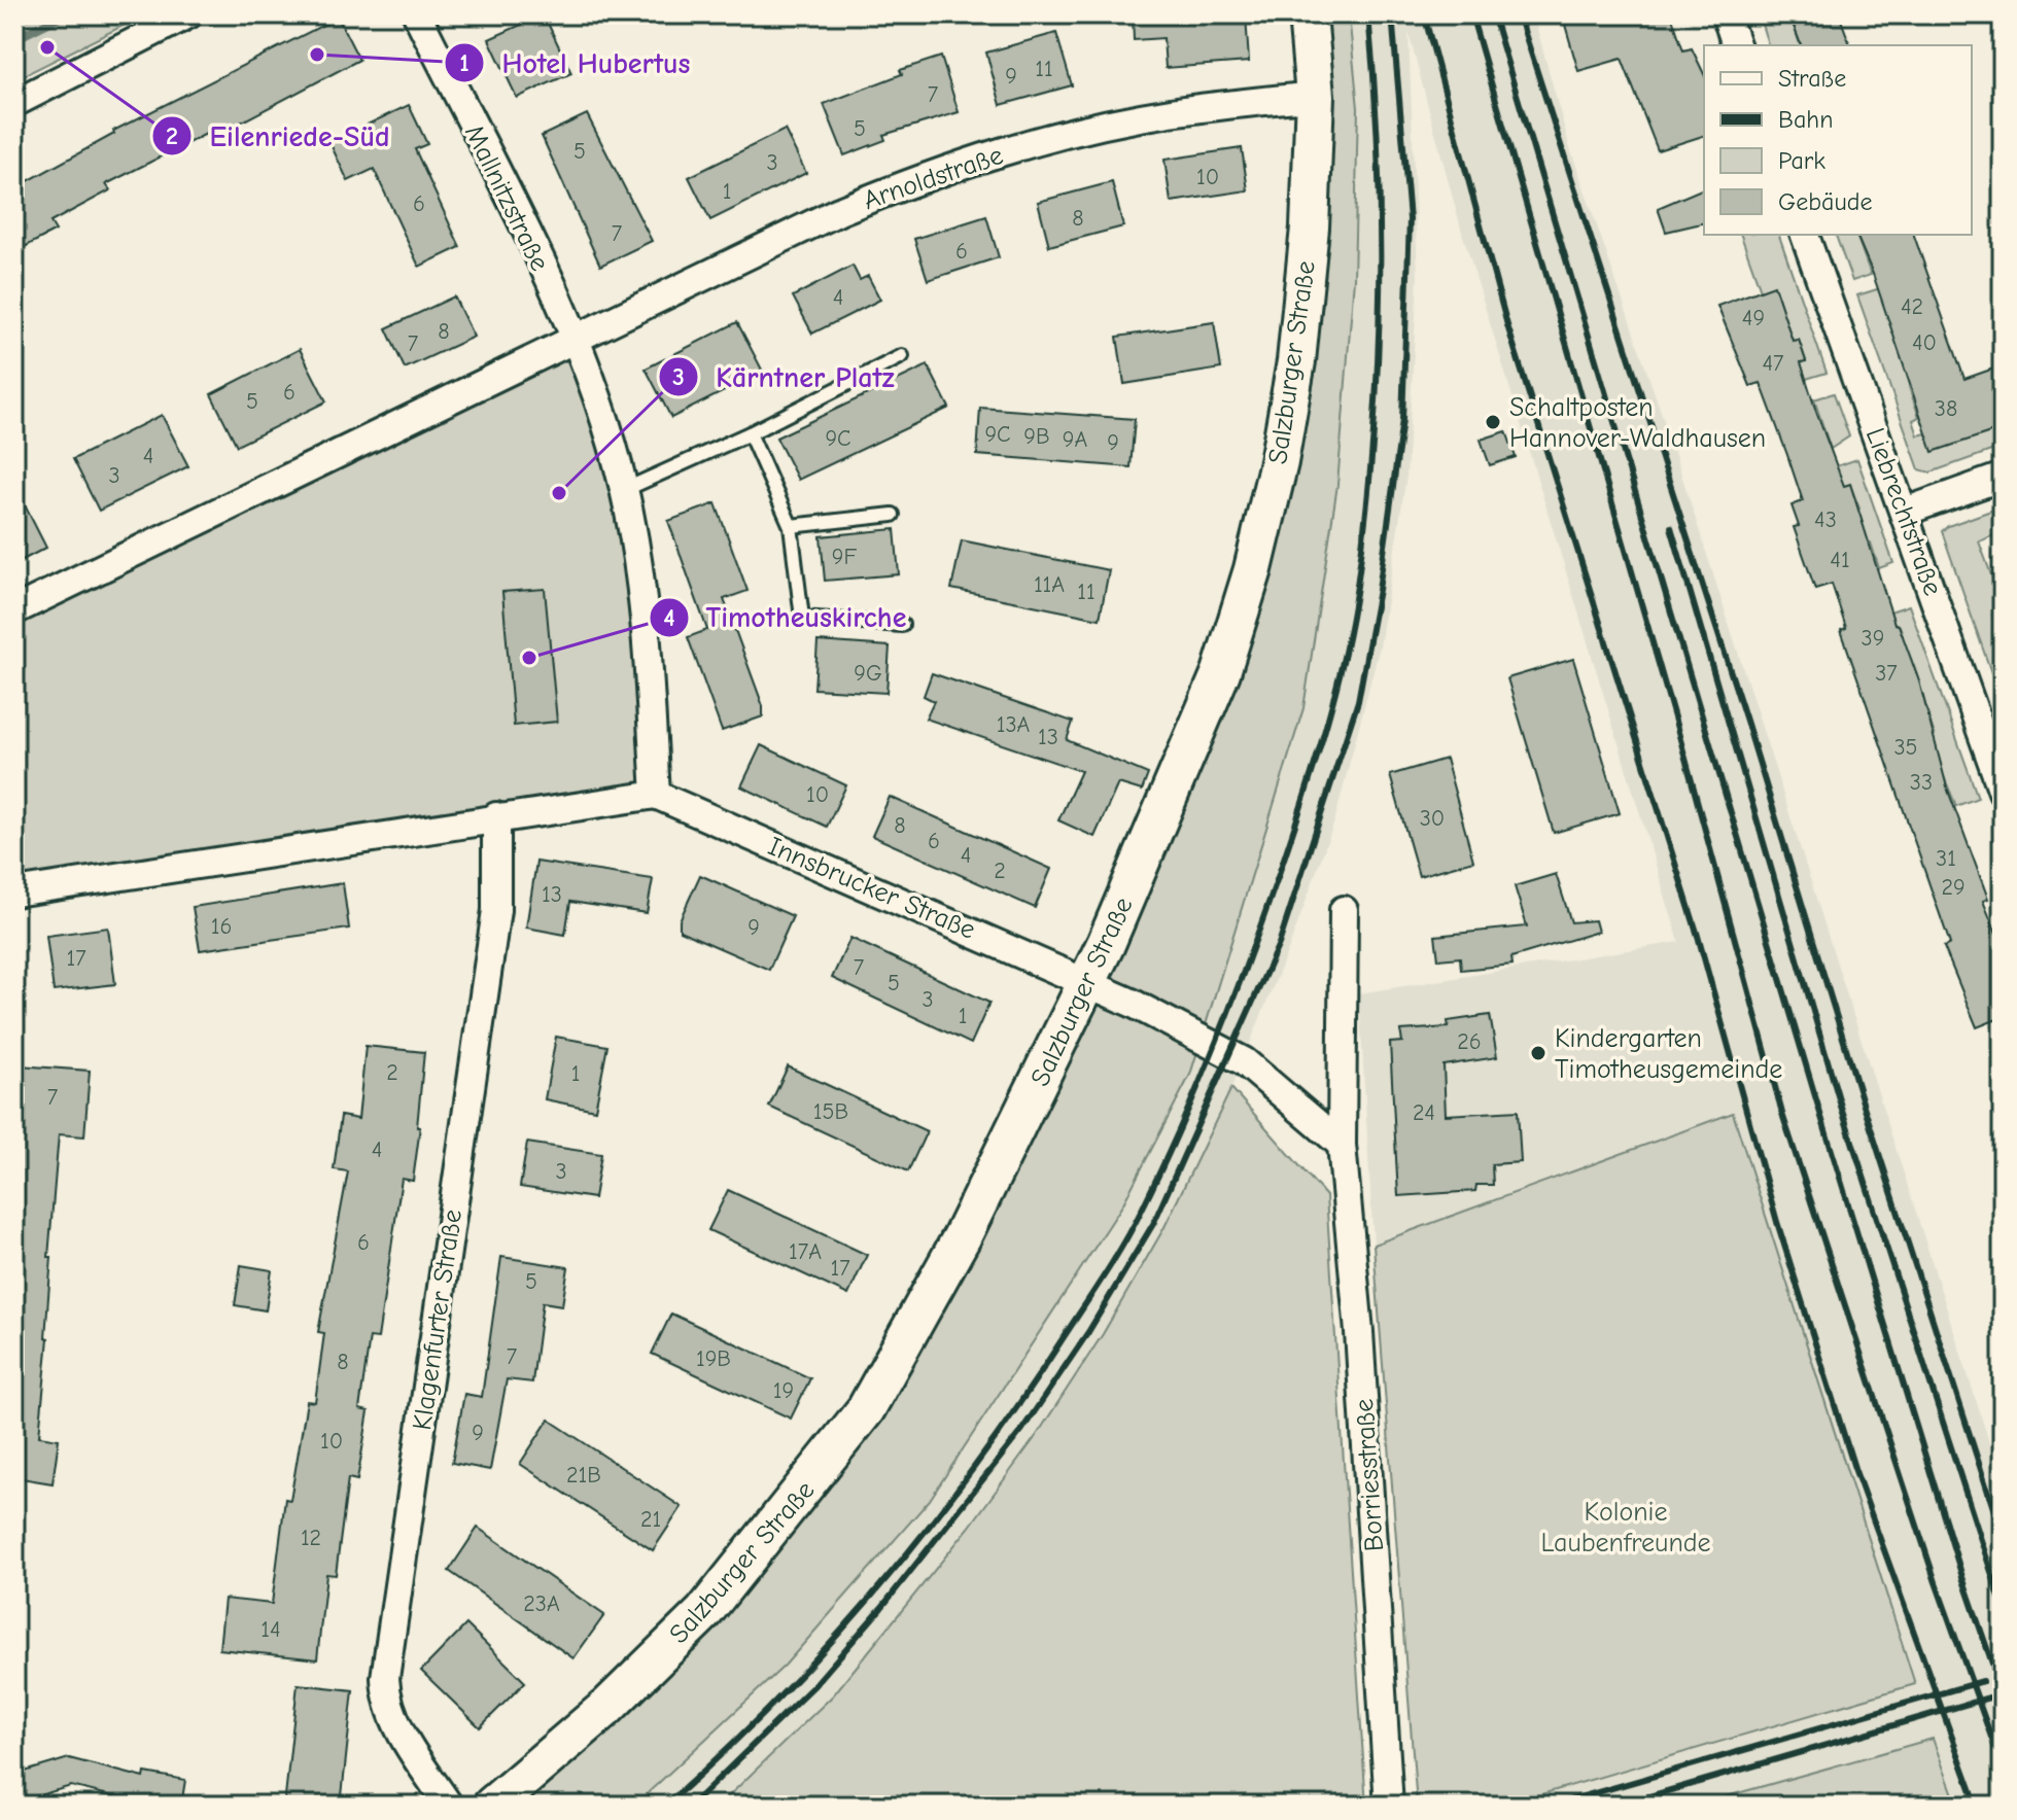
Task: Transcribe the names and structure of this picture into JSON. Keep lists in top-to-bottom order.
{
  "streets": {
    "street": [
      "Arnoldstraße",
      "Mallnitzstraße",
      "Salzburger Straße",
      "Liebrechtstraße",
      "Innsbrucker Straße",
      "Klagenfurter Straße",
      "Borriesstraße"
    ]
  },
  "crossings": [
    ["Arnoldstraße", "Mallnitzstraße"],
    ["Arnoldstraße", "Salzburger Straße"],
    ["Mallnitzstraße", "Innsbrucker Straße"],
    ["Salzburger Straße", "Innsbrucker Straße"]
  ],
  "parks": ["Kolonie Laubenfreunde"],
  "places": [
    "Eilenriede-Süd",
    "Hotel Hubertus",
    "Schaltposten Hannover-Waldhausen",
    "Kärntner Platz",
    "Timotheuskirche",
    "Kindergarten Timotheusgemeinde"
  ],
  "house_numbers": [
    "11",
    "9",
    "7",
    "5",
    "5",
    "3",
    "10",
    "1",
    "6",
    "8",
    "7",
    "6",
    "4",
    "42",
    "49",
    "8",
    "40",
    "7",
    "47",
    "6",
    "5",
    "38",
    "9C",
    "9B",
    "9C",
    "9A",
    "9",
    "4",
    "3",
    "43",
    "9F",
    "41",
    "11A",
    "11",
    "39",
    "9G",
    "37",
    "13A",
    "13",
    "35",
    "33",
    "10",
    "30",
    "8",
    "6",
    "4",
    "31",
    "2",
    "29",
    "13",
    "16",
    "9",
    "17",
    "7",
    "5",
    "3",
    "1",
    "26",
    "2",
    "1",
    "7",
    "15B",
    "24",
    "4",
    "3",
    "6",
    "17A",
    "17",
    "5",
    "7",
    "19B",
    "8",
    "19",
    "9",
    "10",
    "21B",
    "21",
    "12",
    "23A",
    "14"
  ],
  "legend": [
    "Straße",
    "Bahn",
    "Park",
    "Gebäude"
  ]
}
